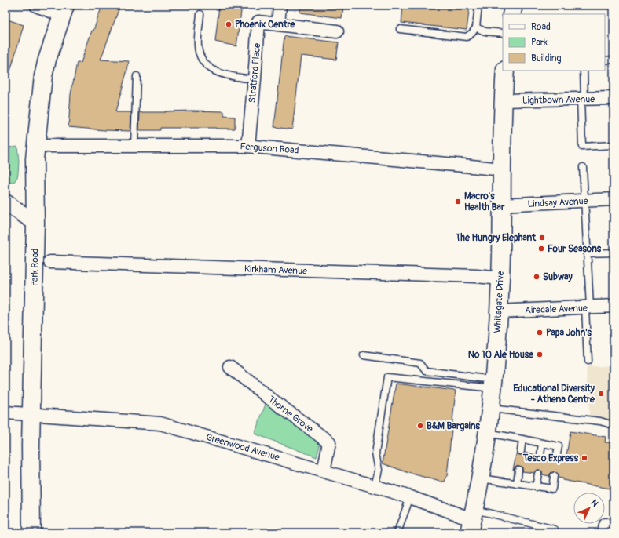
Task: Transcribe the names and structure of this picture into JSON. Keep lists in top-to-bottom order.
{
  "streets": {
    "main road": ["Park Road", "Whitegate Drive"],
    "street": [
      "Stratford Place",
      "Lightbown Avenue",
      "Ferguson Road",
      "Lindsay Avenue",
      "Kirkham Avenue",
      "Airedale Avenue",
      "Thorne Grove",
      "Greenwood Avenue"
    ]
  },
  "crossings": [
    ["Stratford Place", "Ferguson Road"],
    ["Lightbown Avenue", "Whitegate Drive"],
    ["Ferguson Road", "Park Road"],
    ["Ferguson Road", "Whitegate Drive"],
    ["Lindsay Avenue", "Whitegate Drive"],
    ["Park Road", "Greenwood Avenue"],
    ["Kirkham Avenue", "Whitegate Drive"],
    ["Whitegate Drive", "Airedale Avenue"],
    ["Whitegate Drive", "Greenwood Avenue"],
    ["Thorne Grove", "Greenwood Avenue"]
  ],
  "places": [
    "Phoenix Centre",
    "Macro's Health Bar",
    "The Hungry Elephant",
    "Four Seasons",
    "Subway",
    "Papa John's",
    "No 10 Ale House",
    "Educational Diversity - Athena Centre",
    "B&M Bargains",
    "Tesco Express"
  ],
  "legend": ["Road", "Park", "Building"],
  "north": "top right"
}
